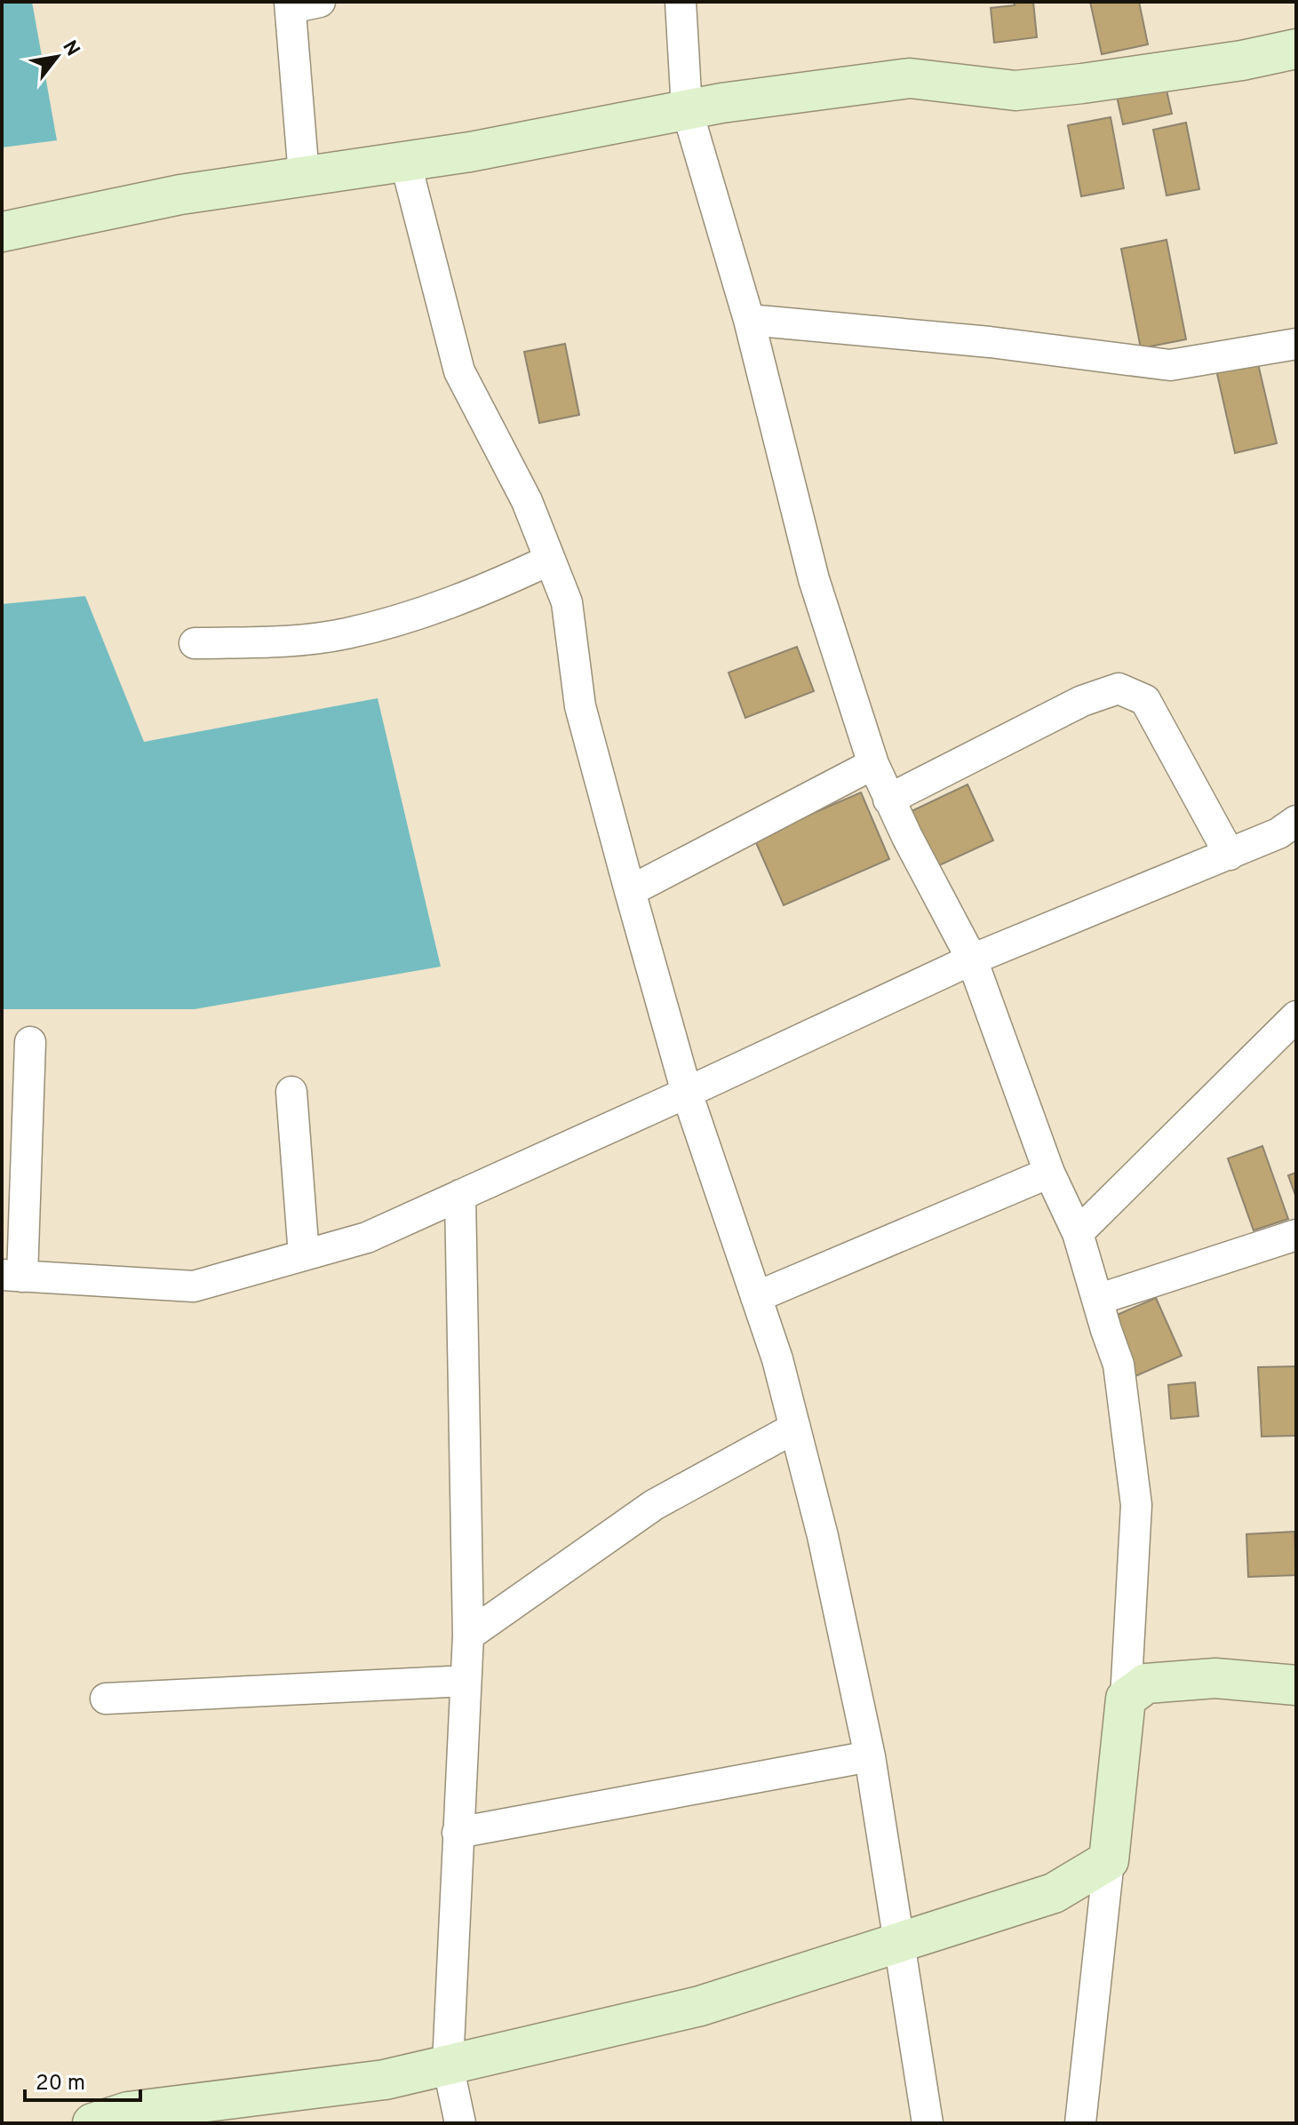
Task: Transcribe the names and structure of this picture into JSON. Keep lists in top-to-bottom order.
{
  "scale_bar": "20 m",
  "north": "top right"
}
